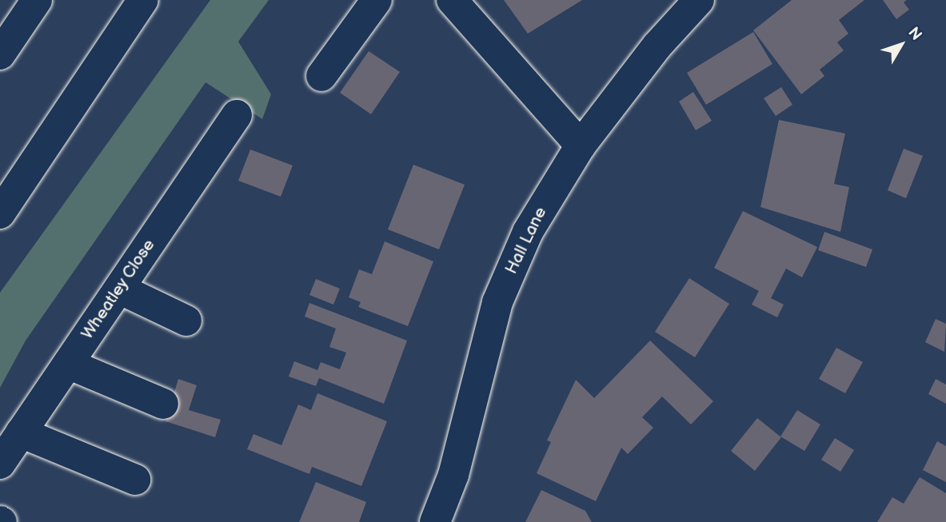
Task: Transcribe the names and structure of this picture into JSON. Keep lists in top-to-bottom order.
{
  "streets": {
    "main road": ["Hall Lane", "Wheatley Close"]
  },
  "north": "top right"
}
